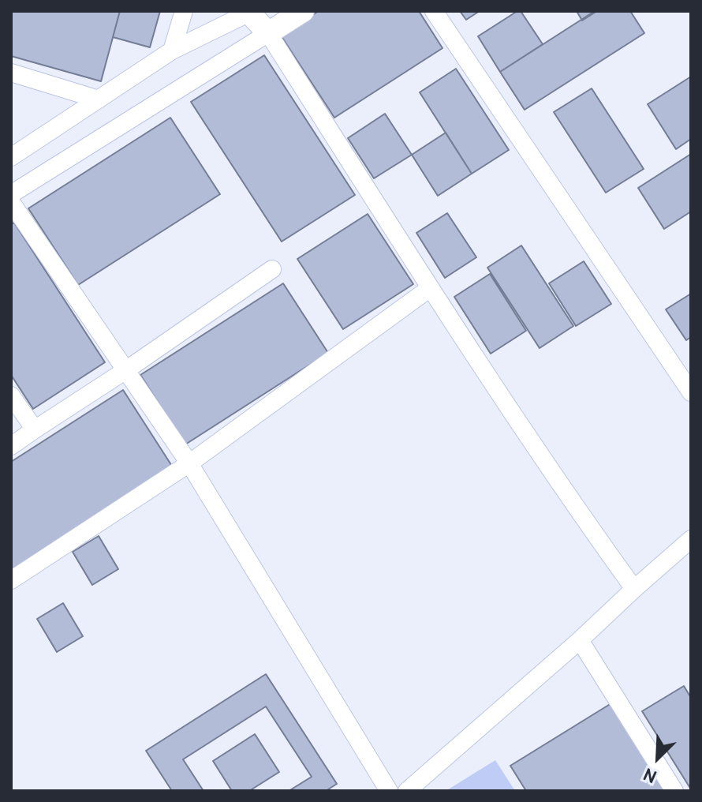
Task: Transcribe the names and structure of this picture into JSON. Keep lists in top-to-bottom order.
{
  "north": "bottom left"
}
